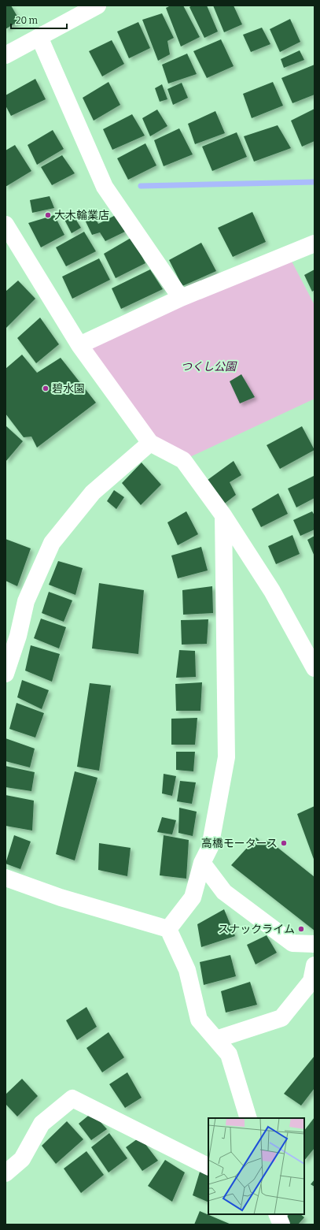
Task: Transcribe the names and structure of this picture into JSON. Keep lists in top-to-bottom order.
{
  "parks": ["つくし公園"],
  "places": [
    "大木輪業店",
    "碧水園",
    "高橋モータース",
    "スナックライム"
  ],
  "scale_bar": "20 m"
}
